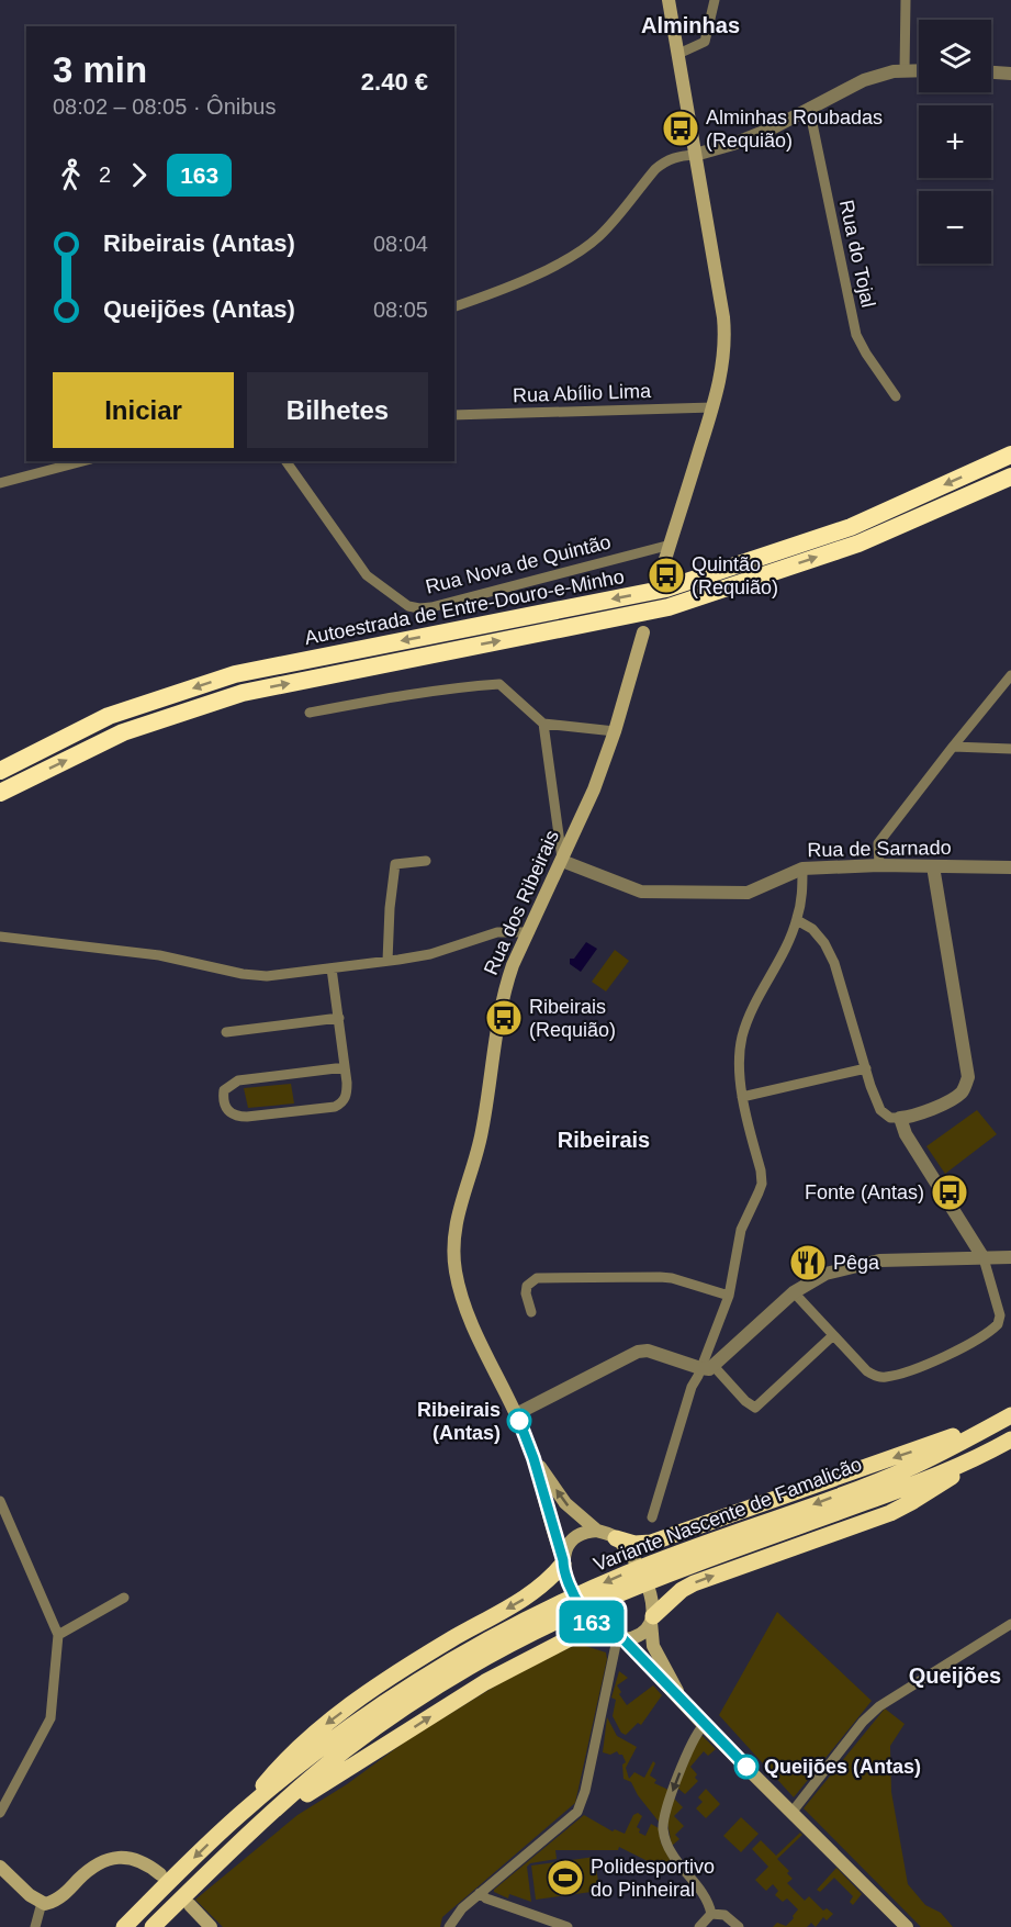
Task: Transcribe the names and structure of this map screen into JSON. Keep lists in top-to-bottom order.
{
  "streets": {
    "highway": ["Autoestrada de Entre-Douro-e-Minho", "Variante Nascente de Famalicão"],
    "main road": ["Rua dos Ribeirais"],
    "street": [
      "Rua do Tojal",
      "Rua Abílio Lima",
      "Rua Nova de Quintão",
      "Rua de Sarnado"
    ]
  },
  "crossings": [
    ["Rua de Sarnado", "Rua dos Ribeirais"]
  ],
  "districts": ["Alminhas", "Ribeirais", "Queijões"],
  "places": {
    "bus stop": [
      "Alminhas Roubadas (Requião)",
      "Quintão (Requião)",
      "Ribeirais (Requião)",
      "Fonte (Antas)"
    ],
    "restaurant": ["Pêga"],
    "other": ["Ribeirais (Antas)", "Queijões (Antas)"],
    "sports": ["Polidesportivo do Pinheiral"]
  },
  "lines": ["bus line 163"],
  "page": {
    "on_map": "163",
    "map_buttons": ["+", "−"],
    "heading": ["3 min", "08:02 – 08:05 · Ônibus", "2.40 €"],
    "legs": ["2", "163"],
    "list": [
      {
        "name": "Ribeirais (Antas)",
        "value": "08:04"
      },
      {
        "name": "Queijões (Antas)",
        "value": "08:05"
      }
    ],
    "buttons": ["Iniciar", "Bilhetes"]
  }
}
